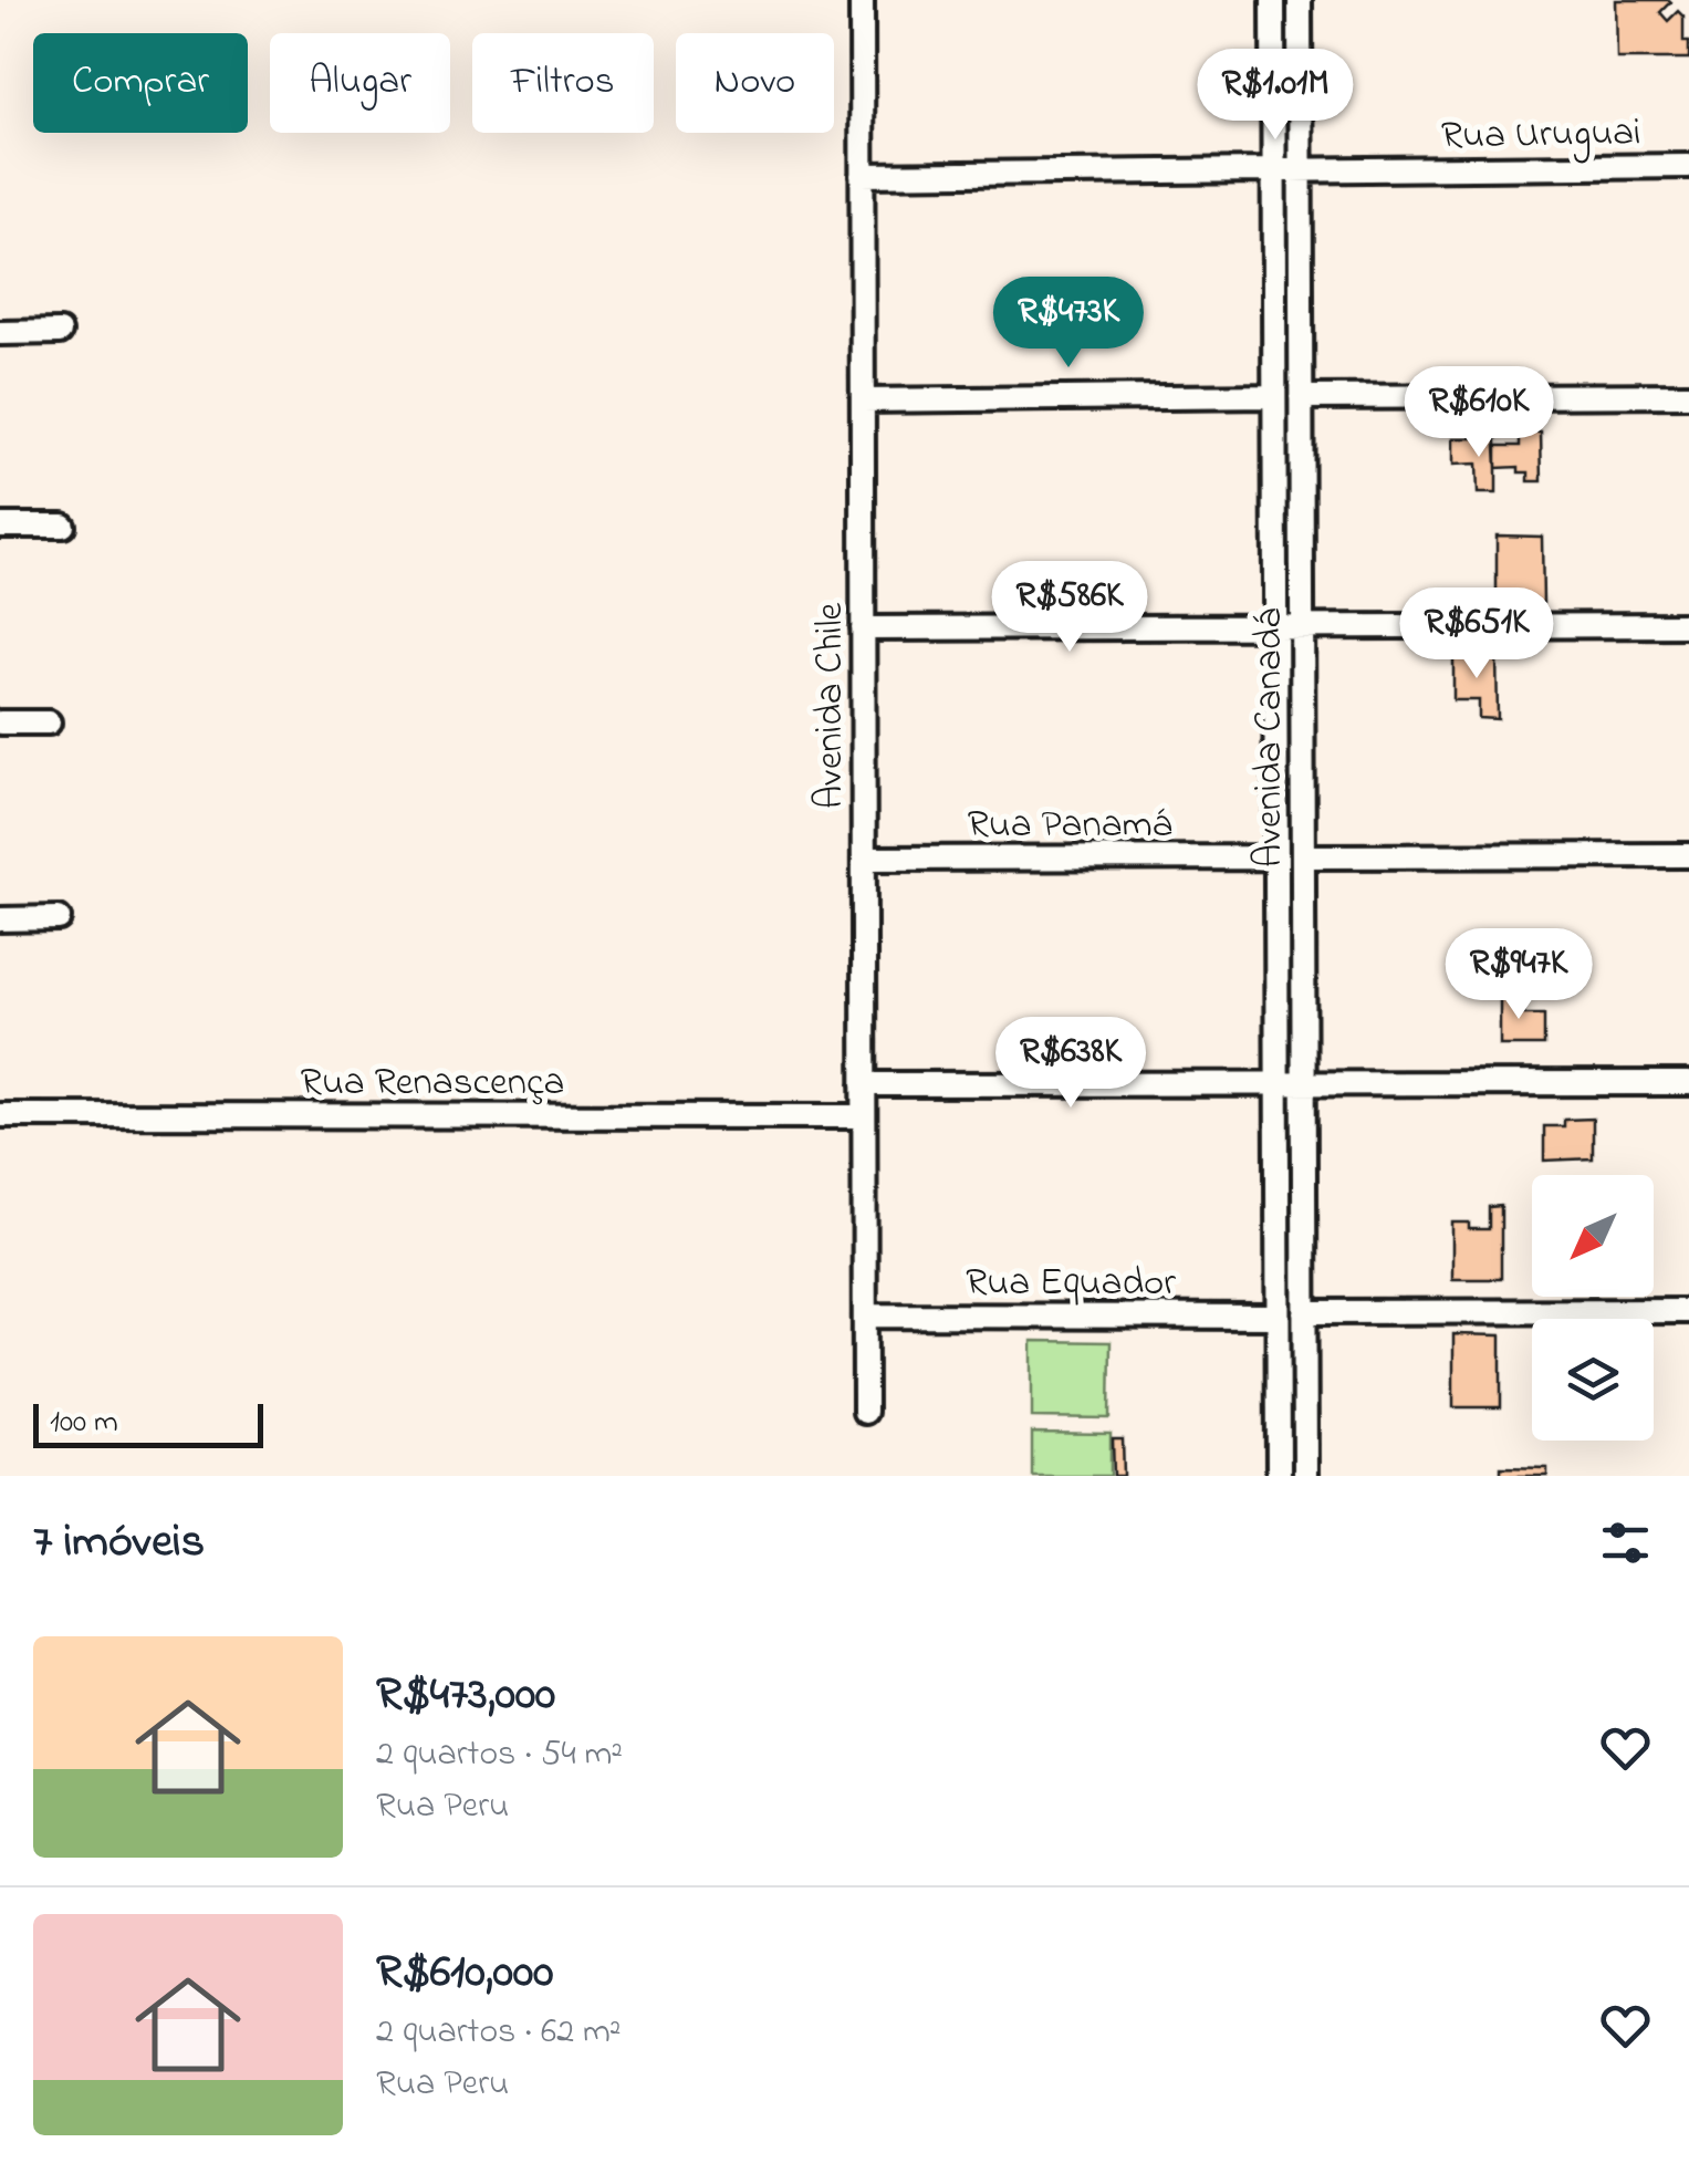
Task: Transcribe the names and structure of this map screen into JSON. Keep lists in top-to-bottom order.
{
  "streets": {
    "street": [
      "Rua Uruguai",
      "Avenida Chile",
      "Avenida Canadá",
      "Rua Panamá",
      "Rua Renascença",
      "Rua Equador"
    ]
  },
  "crossings": [
    ["Rua Uruguai", "Avenida Chile"],
    ["Rua Uruguai", "Avenida Canadá"],
    ["Avenida Chile", "Rua Panamá"],
    ["Avenida Chile", "Rua Renascença"],
    ["Avenida Chile", "Rua Equador"],
    ["Avenida Canadá", "Rua Panamá"],
    ["Avenida Canadá", "Rua Equador"]
  ],
  "scale_bar": "100 m",
  "north": "bottom left",
  "page": {
    "chip": [
      "Comprar",
      "Alugar",
      "Filtros",
      "Novo"
    ],
    "price": [
      "R$1.01M",
      "R$473K",
      "R$610K",
      "R$586K",
      "R$651K",
      "R$947K",
      "R$638K"
    ],
    "scale": "100 m",
    "heading": "7 imóveis",
    "list": [
      {
        "name": "R$473,000",
        "note": "2 quartos · 54 m² · Rua Peru"
      },
      {
        "name": "R$610,000",
        "note": "2 quartos · 62 m² · Rua Peru"
      }
    ]
  }
}
